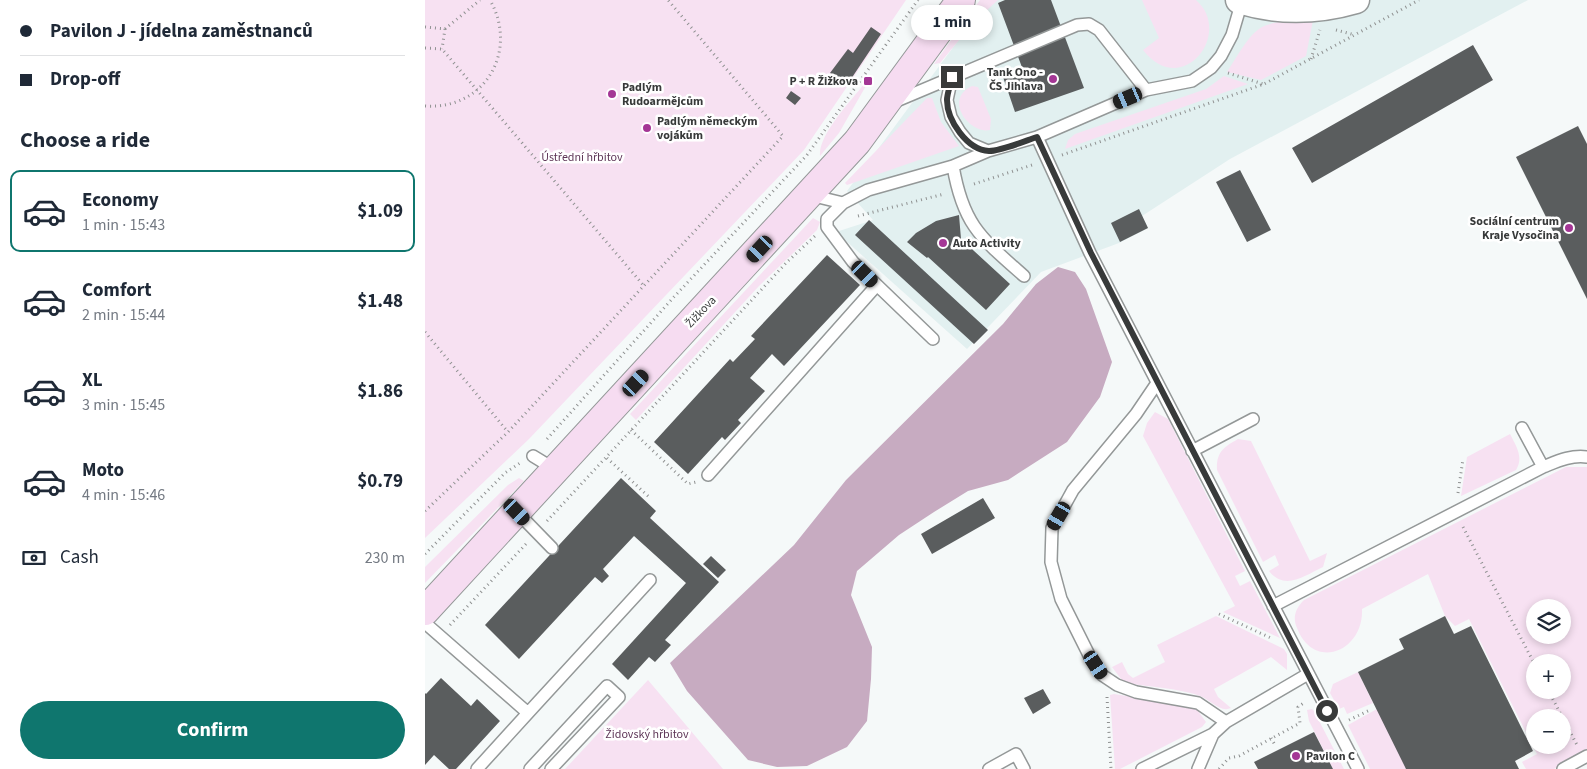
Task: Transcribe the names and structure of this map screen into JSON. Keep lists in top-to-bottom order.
{
  "streets": {
    "main road": ["Žižkova"]
  },
  "parks": ["Ústřední hřbitov", "Židovský hřbitov"],
  "places": {
    "other": [
      "Tank Ono - ČS Jihlava",
      "Padlým Rudoarmějcům",
      "Padlým německým vojákům",
      "Sociální centrum Kraje Vysočina",
      "Auto Activity",
      "Pavilon C"
    ],
    "transit": ["P + R Žižkova"]
  },
  "page": {
    "banner": ["Pavilon J - jídelna zaměstnanců", "Drop-off"],
    "bubble": "1 min",
    "heading": "Choose a ride",
    "list": [
      {
        "name": "Economy",
        "note": "1 min · 15:43",
        "value": "$1.09"
      },
      {
        "name": "Comfort",
        "note": "2 min · 15:44",
        "value": "$1.48"
      },
      {
        "name": "XL",
        "note": "3 min · 15:45",
        "value": "$1.86"
      },
      {
        "name": "Moto",
        "note": "4 min · 15:46",
        "value": "$0.79"
      }
    ],
    "pay": ["Cash", "230 m"],
    "map_buttons": ["+", "−"],
    "buttons": "Confirm"
  }
}
